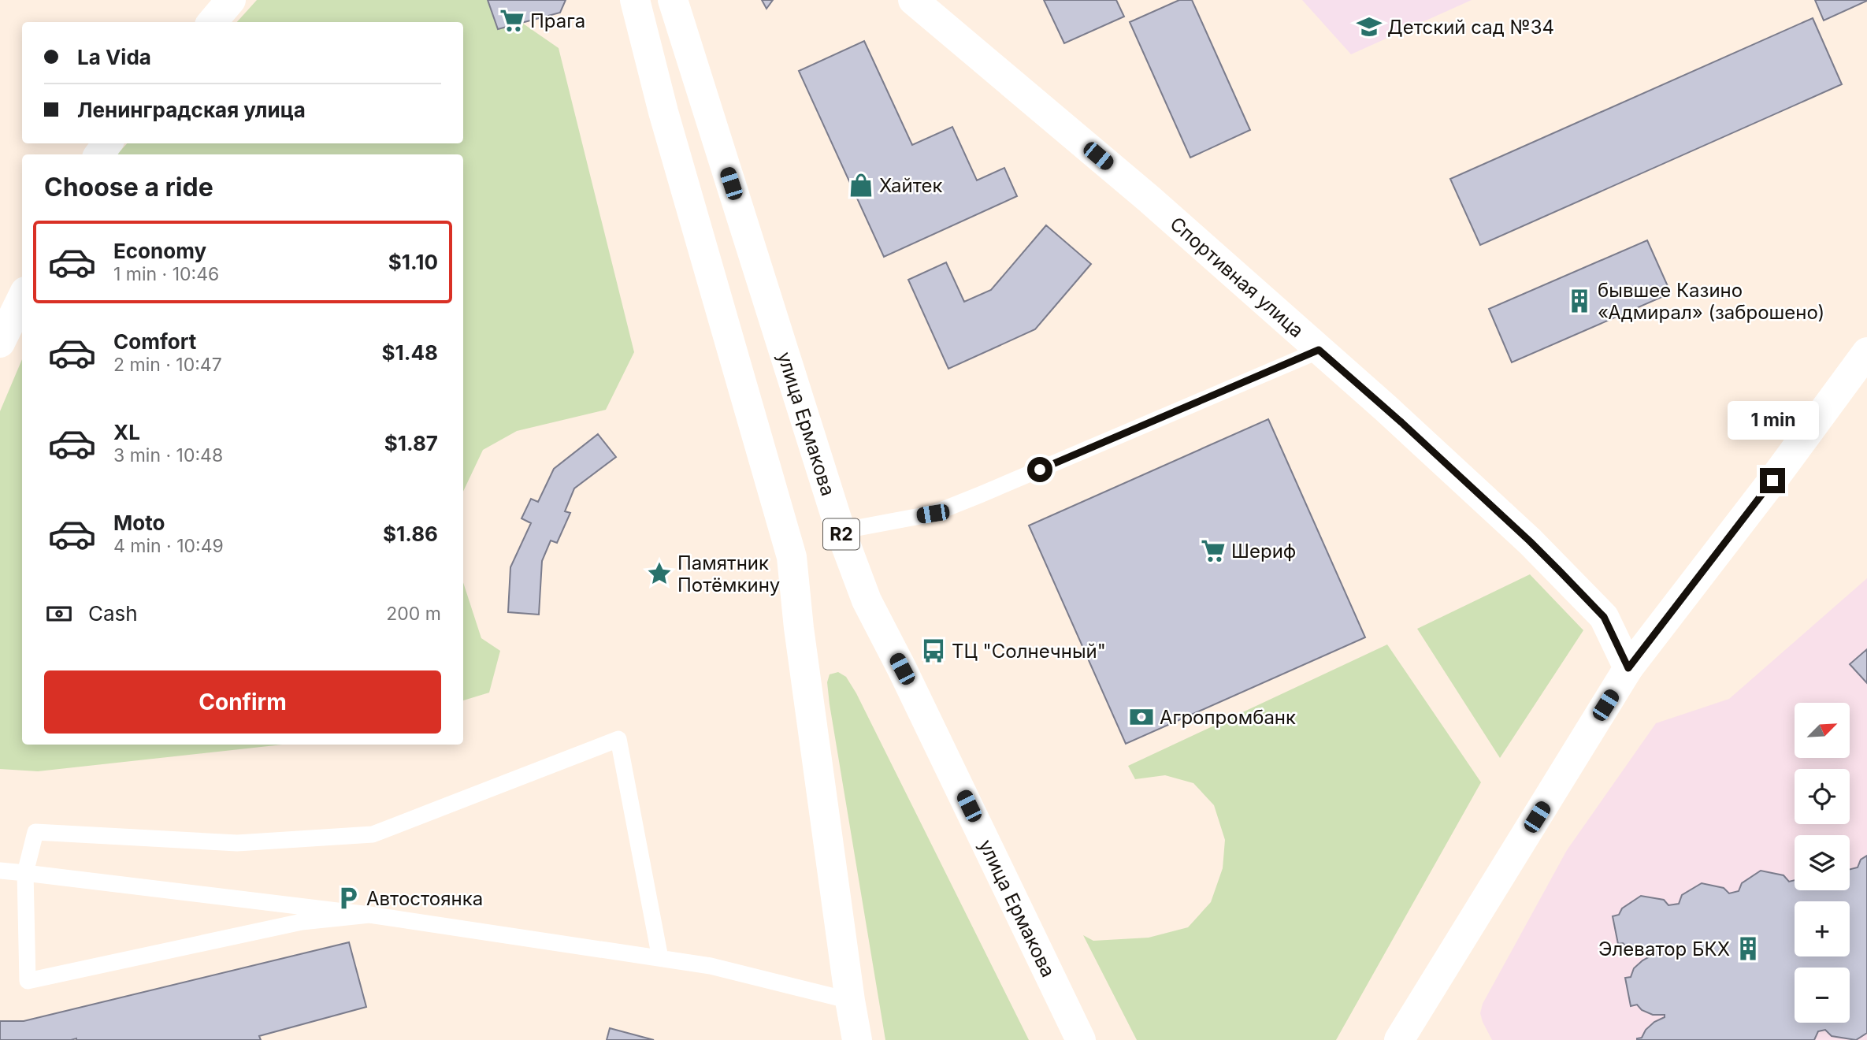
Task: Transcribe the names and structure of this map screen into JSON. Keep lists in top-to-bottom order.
{
  "streets": {
    "main road": ["Спортивная улица", "улица Ермакова", "R2"]
  },
  "places": {
    "supermarket": ["Прага", "Шериф"],
    "school or university": ["Детский сад №34"],
    "shop": ["Хайтек"],
    "building": ["бывшее Казино «Адмирал» (заброшено)", "Элеватор БКХ"],
    "place": ["Памятник Потёмкину"],
    "bus stop": ["ТЦ \"Солнечный\""],
    "bank": ["Агропромбанк"],
    "parking": ["Автостоянка"]
  },
  "north": "top right",
  "page": {
    "banner": ["La Vida", "Ленинградская улица"],
    "heading": "Choose a ride",
    "list": [
      {
        "name": "Economy",
        "note": "1 min · 10:46",
        "value": "$1.10"
      },
      {
        "name": "Comfort",
        "note": "2 min · 10:47",
        "value": "$1.48"
      },
      {
        "name": "XL",
        "note": "3 min · 10:48",
        "value": "$1.87"
      },
      {
        "name": "Moto",
        "note": "4 min · 10:49",
        "value": "$1.86"
      }
    ],
    "bubble": "1 min",
    "pay": ["Cash", "200 m"],
    "buttons": "Confirm",
    "map_buttons": ["+", "−"]
  }
}
